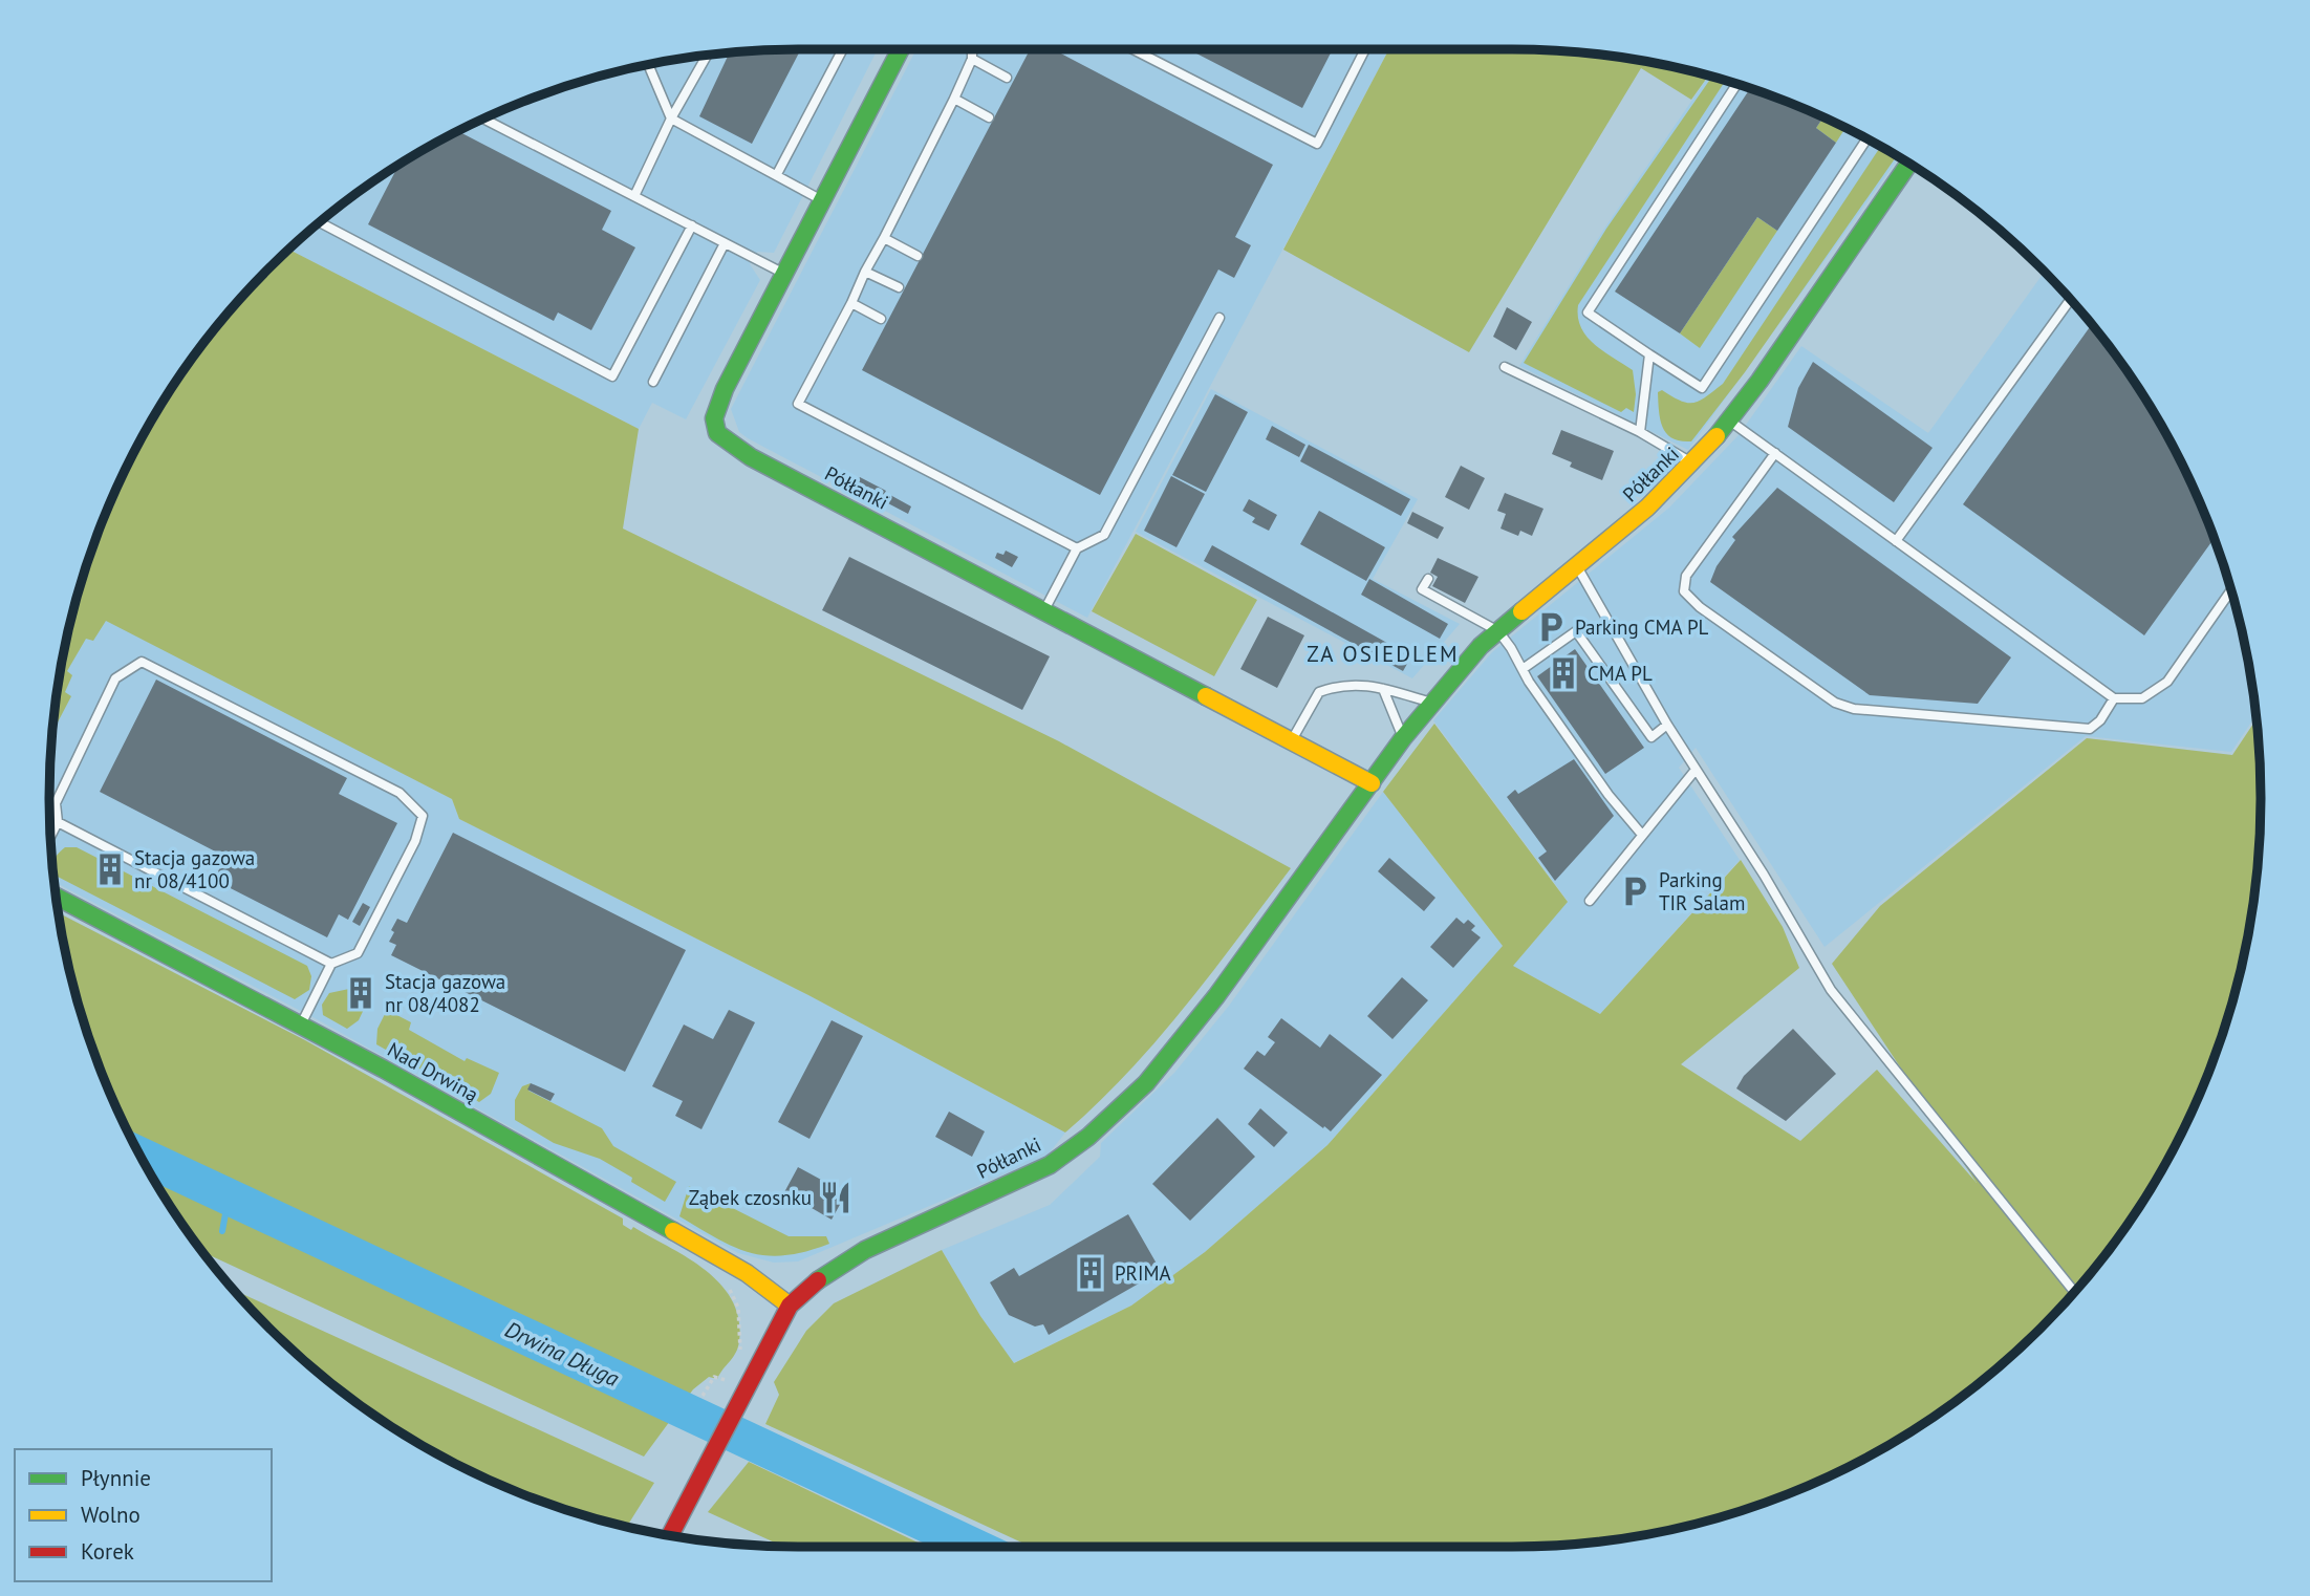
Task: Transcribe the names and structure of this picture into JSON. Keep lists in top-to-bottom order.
{
  "streets": {
    "street": ["Półłanki", "Nad Drwiną"]
  },
  "crossings": [
    ["Półłanki", "Nad Drwiną"]
  ],
  "districts": ["ZA OSIEDLEM"],
  "water": ["Drwina Długa"],
  "places": {
    "parking": ["Parking CMA PL", "Parking TIR Salam"],
    "building": [
      "CMA PL",
      "Stacja gazowa nr 08/4100",
      "Stacja gazowa nr 08/4082",
      "PRIMA"
    ],
    "restaurant": ["Ząbek czosnku"]
  },
  "legend": ["Płynnie", "Wolno", "Korek"]
}
